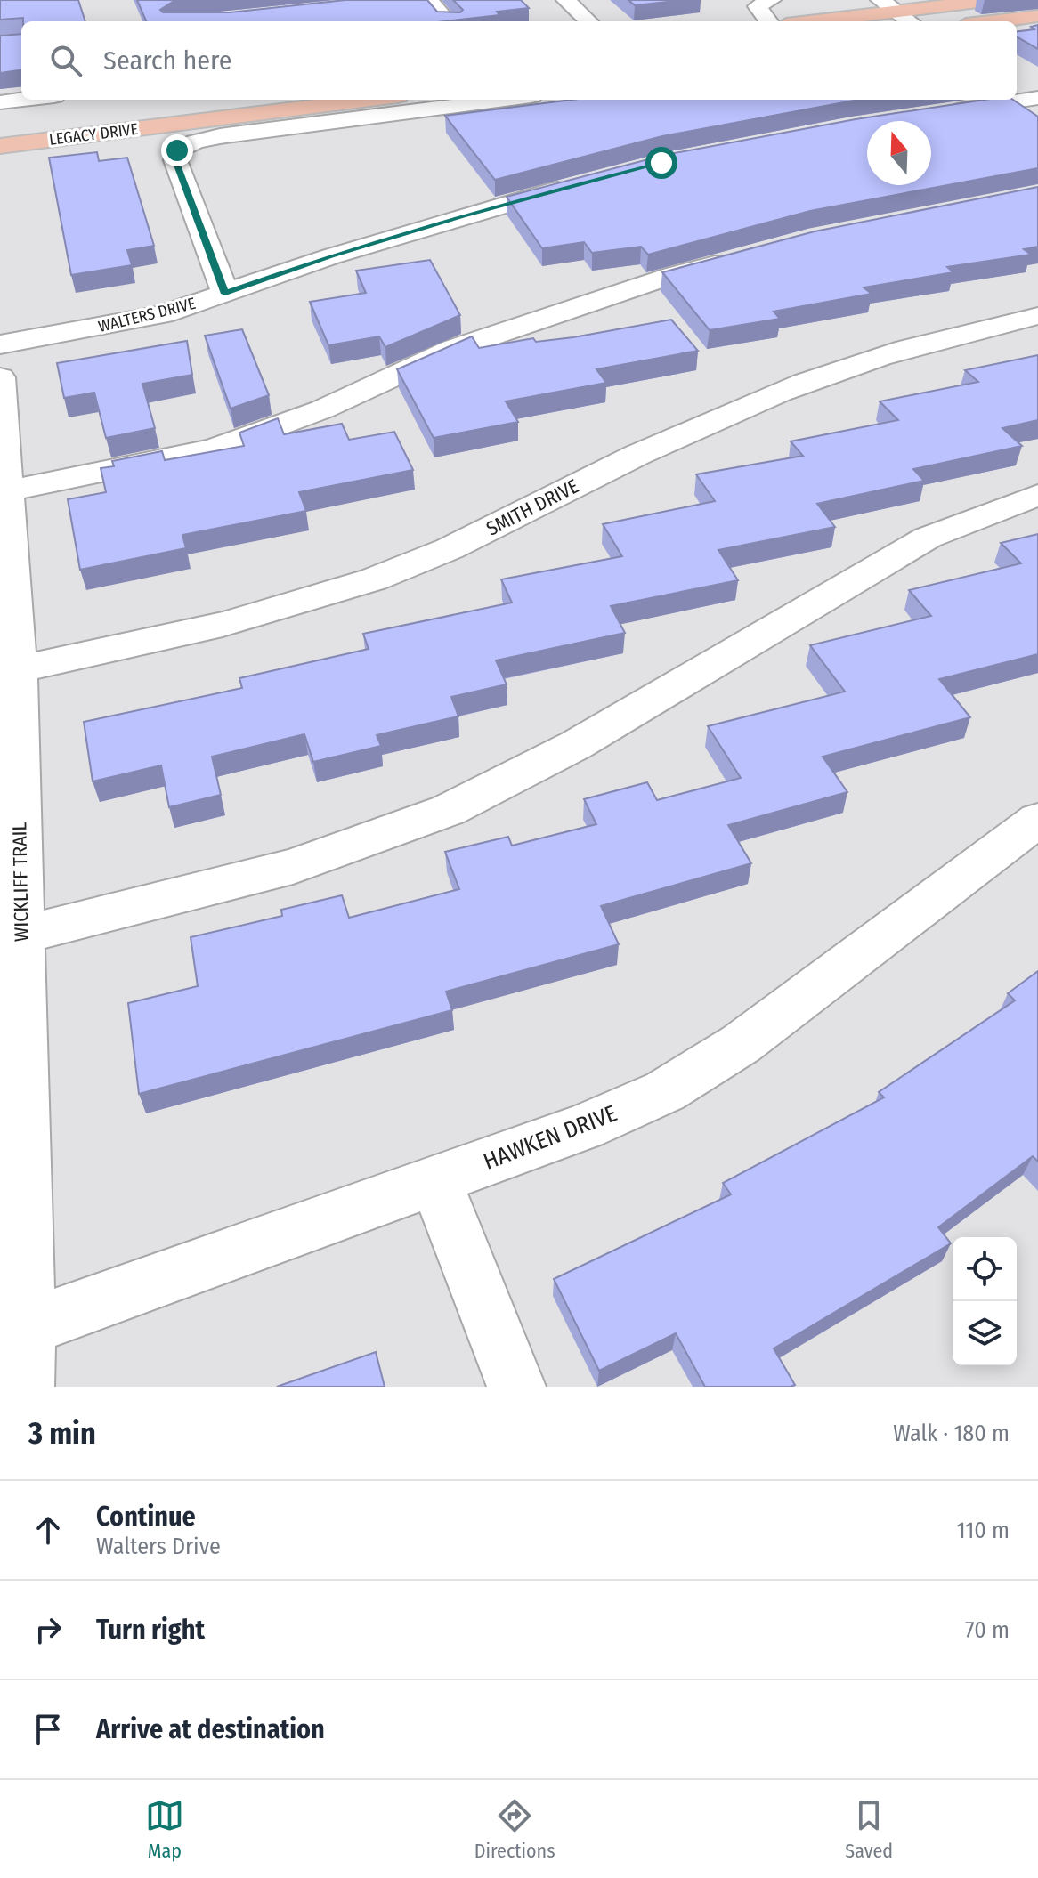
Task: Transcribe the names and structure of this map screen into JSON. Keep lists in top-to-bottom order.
{
  "streets": {
    "main road": ["LEGACY DRIVE"],
    "street": [
      "WALTERS DRIVE",
      "SMITH DRIVE",
      "WICKLIFF TRAIL",
      "HAWKEN DRIVE"
    ]
  },
  "crossings": [
    ["SMITH DRIVE", "WICKLIFF TRAIL"],
    ["WICKLIFF TRAIL", "HAWKEN DRIVE"]
  ],
  "north": "top",
  "page": {
    "search": "Search here",
    "heading": ["3 min", "Walk · 180 m"],
    "list": [
      ["Continue", "Walters Drive", "110 m"],
      ["Turn right", "70 m"],
      "Arrive at destination"
    ],
    "nav": ["Map", "Directions", "Saved"]
  }
}
